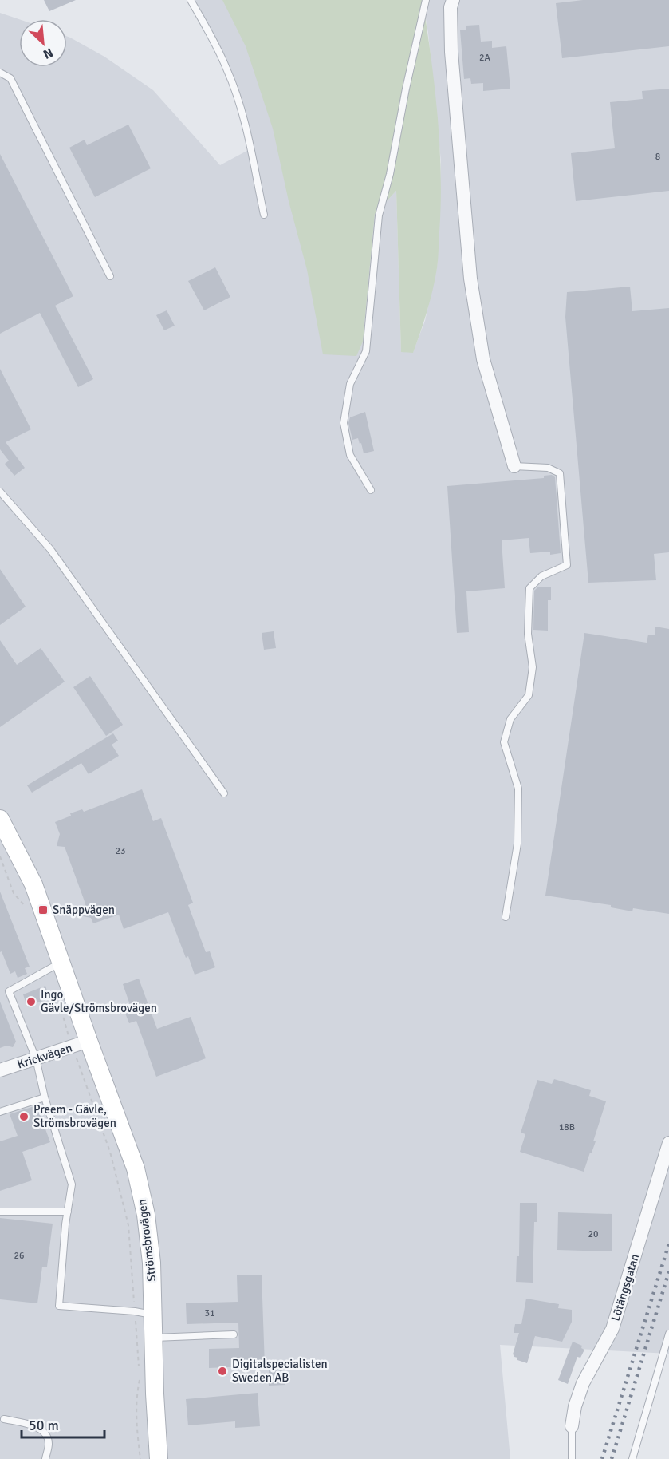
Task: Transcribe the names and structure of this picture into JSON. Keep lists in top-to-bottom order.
{
  "streets": {
    "main road": ["Strömsbrovägen"],
    "street": ["Krickvägen", "Lötängsgatan"]
  },
  "crossings": [
    ["Krickvägen", "Strömsbrovägen"]
  ],
  "places": {
    "transit": ["Snäppvägen"],
    "other": ["Ingo Gävle/Strömsbrovägen", "Preem - Gävle, Strömsbrovägen", "Digitalspecialisten Sweden AB"]
  },
  "house_numbers": [
    "2A",
    "8",
    "23",
    "18B",
    "20",
    "26",
    "31"
  ],
  "scale_bar": "50 m",
  "north": "bottom right"
}
